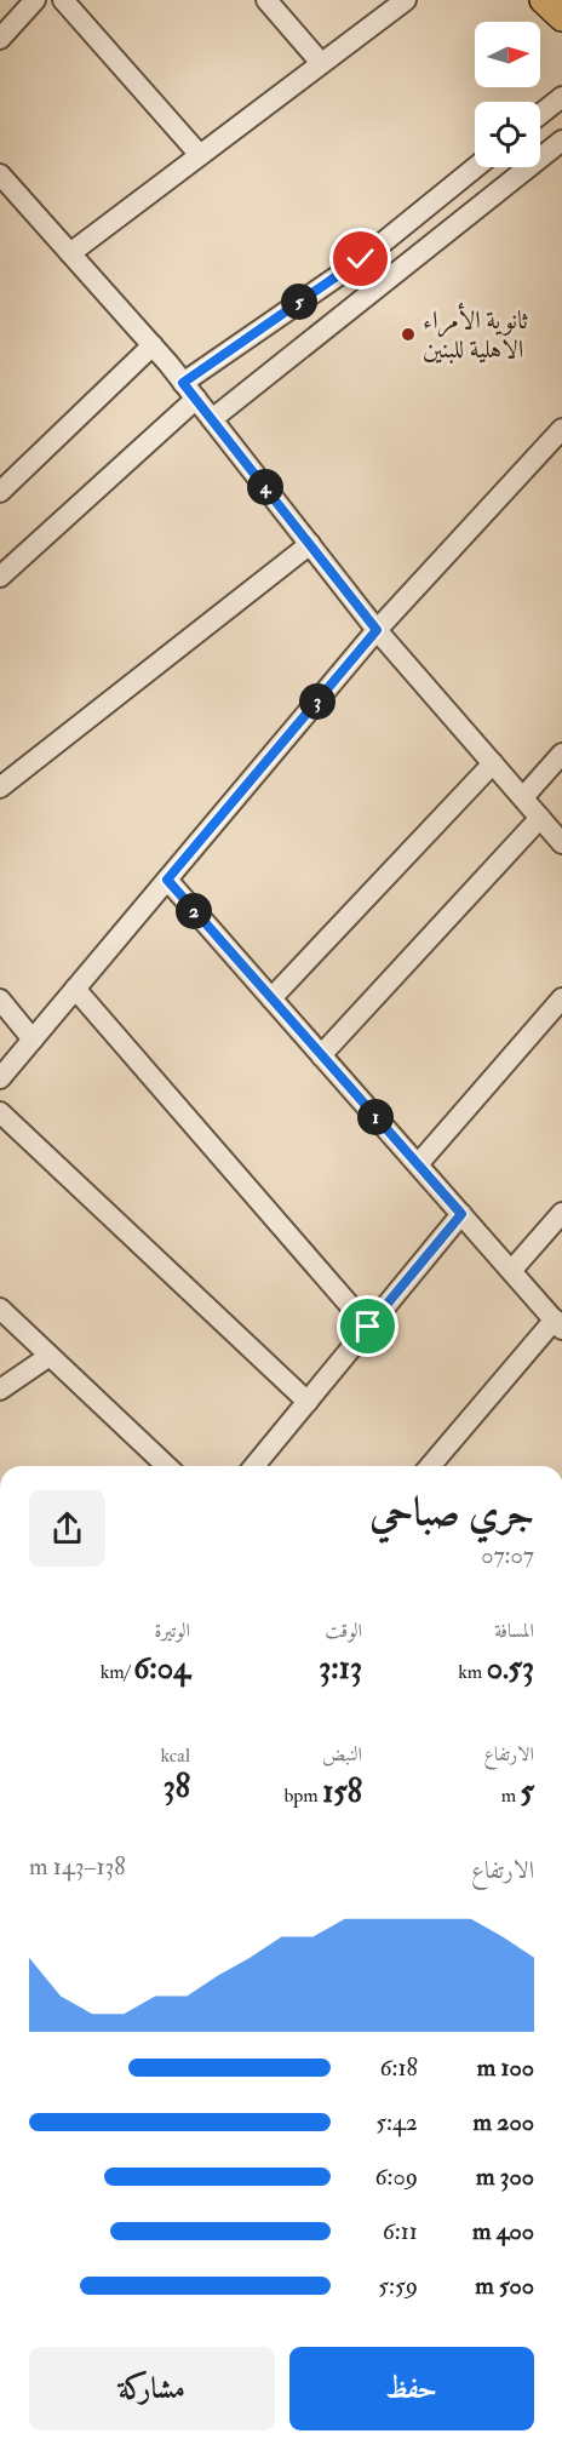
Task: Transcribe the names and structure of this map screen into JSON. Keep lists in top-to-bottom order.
{
  "places": ["ثانوية الأمراء الاهلية للبنين"],
  "north": "right",
  "page": {
    "pins": [
      "5",
      "4",
      "3",
      "2",
      "1"
    ],
    "heading": ["جري صباحي", "07:07"],
    "stats": [
      ["المسافة", "0.53 km"],
      ["الوقت", "3:13"],
      ["الوتيرة", "6:04 /km"],
      ["الارتفاع", "5 m"],
      ["النبض", "158 bpm"],
      ["kcal", "38"]
    ],
    "chart": ["الارتفاع", "138–143 m"],
    "list": [
      {
        "name": "100 m",
        "note": "6:18"
      },
      {
        "name": "200 m",
        "note": "5:42"
      },
      {
        "name": "300 m",
        "note": "6:09"
      },
      {
        "name": "400 m",
        "note": "6:11"
      },
      {
        "name": "500 m",
        "note": "5:59"
      }
    ],
    "buttons": ["حفظ", "مشاركة"]
  }
}
